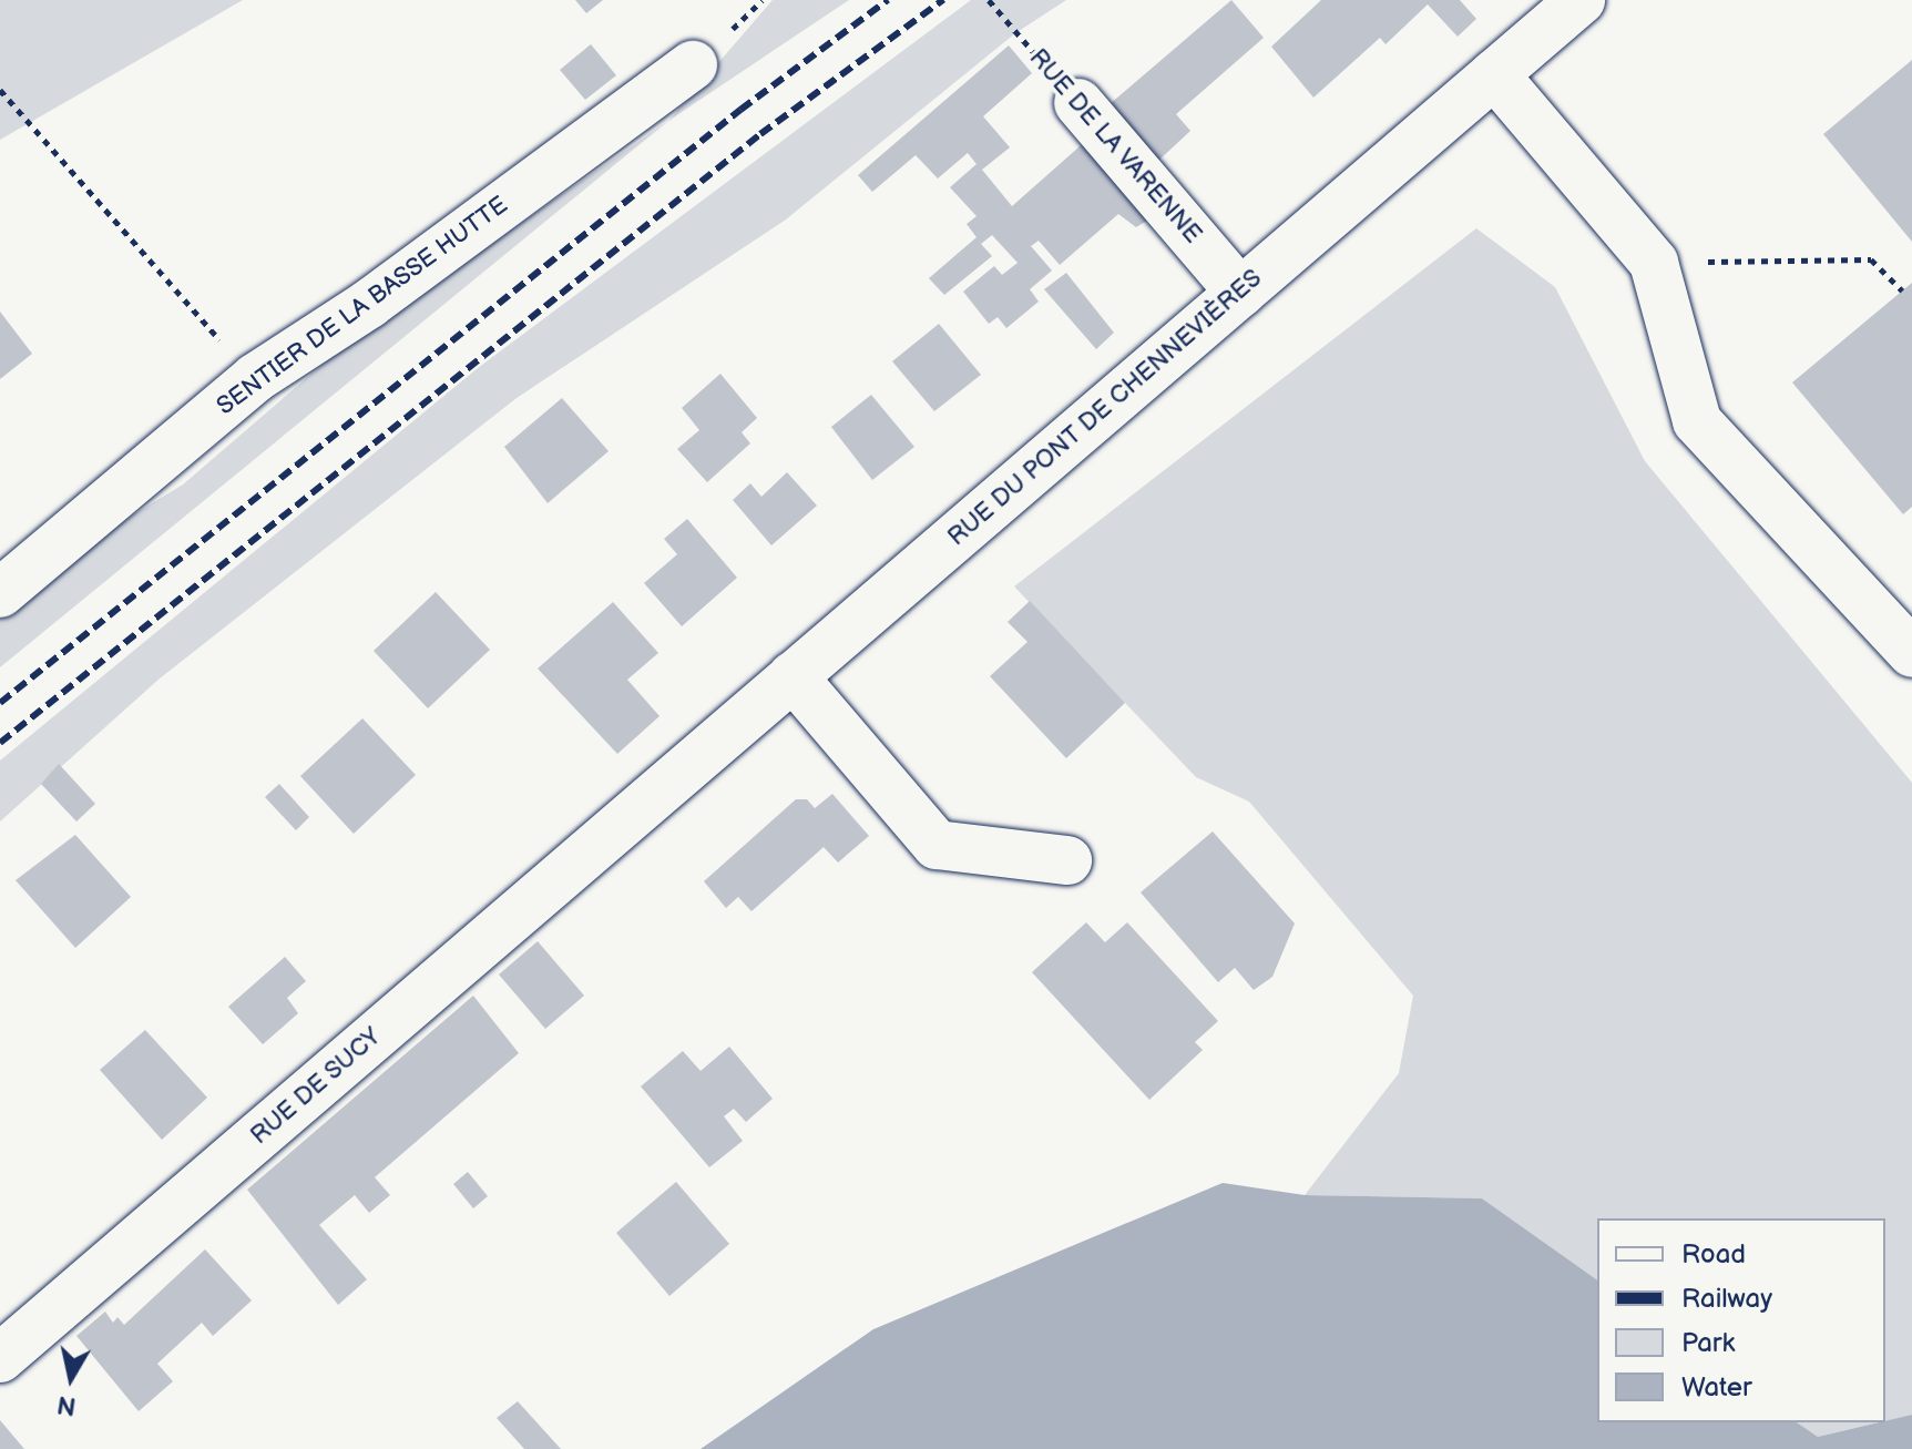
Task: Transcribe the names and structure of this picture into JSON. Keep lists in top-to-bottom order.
{
  "streets": {
    "main road": [
      "RUE DE LA VARENNE",
      "SENTIER DE LA BASSE HUTTE",
      "RUE DU PONT DE CHENNEVIÈRES",
      "RUE DE SUCY"
    ]
  },
  "crossings": [
    ["RUE DE LA VARENNE", "RUE DU PONT DE CHENNEVIÈRES"],
    ["RUE DU PONT DE CHENNEVIÈRES", "RUE DE SUCY"]
  ],
  "legend": [
    "Road",
    "Railway",
    "Park",
    "Water"
  ],
  "north": "bottom"
}
